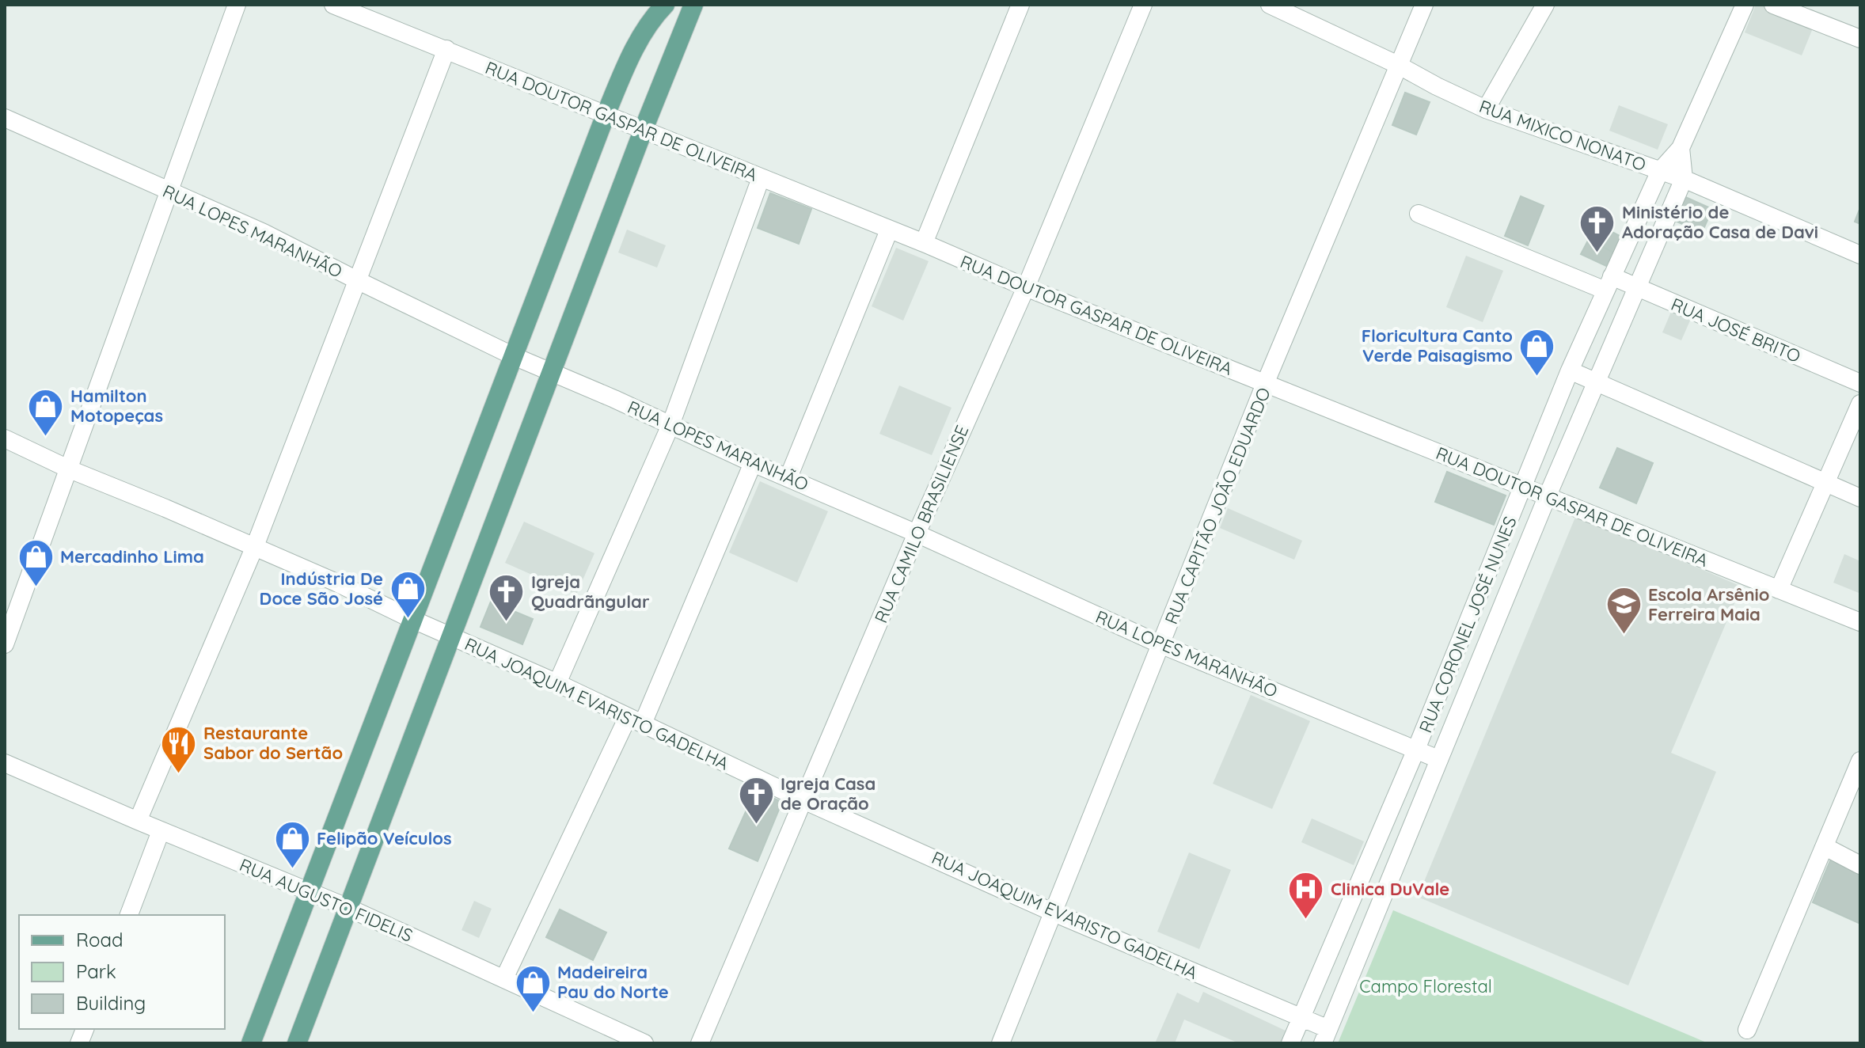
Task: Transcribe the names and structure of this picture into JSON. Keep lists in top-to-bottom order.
{
  "streets": {
    "street": [
      "RUA DOUTOR GASPAR DE OLIVEIRA",
      "RUA MIXICO NONATO",
      "RUA LOPES MARANHÃO",
      "RUA JOSÉ BRITO",
      "RUA CAPITÃO JOÃO EDUARDO",
      "RUA CAMILO BRASILIENSE",
      "RUA CORONEL JOSÉ NUNES",
      "RUA JOAQUIM EVARISTO GADELHA",
      "RUA AUGUSTO FIDELIS"
    ]
  },
  "crossings": [
    ["RUA DOUTOR GASPAR DE OLIVEIRA", "RUA CAPITÃO JOÃO EDUARDO"],
    ["RUA DOUTOR GASPAR DE OLIVEIRA", "RUA CAMILO BRASILIENSE"],
    ["RUA DOUTOR GASPAR DE OLIVEIRA", "RUA CORONEL JOSÉ NUNES"],
    ["RUA MIXICO NONATO", "RUA CAPITÃO JOÃO EDUARDO"],
    ["RUA MIXICO NONATO", "RUA CORONEL JOSÉ NUNES"],
    ["RUA LOPES MARANHÃO", "RUA CAPITÃO JOÃO EDUARDO"],
    ["RUA LOPES MARANHÃO", "RUA CAMILO BRASILIENSE"],
    ["RUA LOPES MARANHÃO", "RUA CORONEL JOSÉ NUNES"],
    ["RUA JOSÉ BRITO", "RUA CORONEL JOSÉ NUNES"],
    ["RUA CAPITÃO JOÃO EDUARDO", "RUA JOAQUIM EVARISTO GADELHA"],
    ["RUA CAMILO BRASILIENSE", "RUA JOAQUIM EVARISTO GADELHA"],
    ["RUA CORONEL JOSÉ NUNES", "RUA JOAQUIM EVARISTO GADELHA"]
  ],
  "parks": ["Campo Florestal"],
  "places": {
    "church": ["Ministério de Adoração Casa de Davi", "Igreja Quadrãngular", "Igreja Casa de Oração"],
    "shop": [
      "Floricultura Canto Verde Paisagismo",
      "Hamilton Motopeças",
      "Mercadinho Lima",
      "Indústria De Doce São José",
      "Felipão Veículos",
      "Madeireira Pau do Norte"
    ],
    "school or university": ["Escola Arsênio Ferreira Maia"],
    "restaurant": ["Restaurante Sabor do Sertão"],
    "hospital": ["Clinica DuVale"]
  },
  "legend": ["Road", "Park", "Building"]
}
